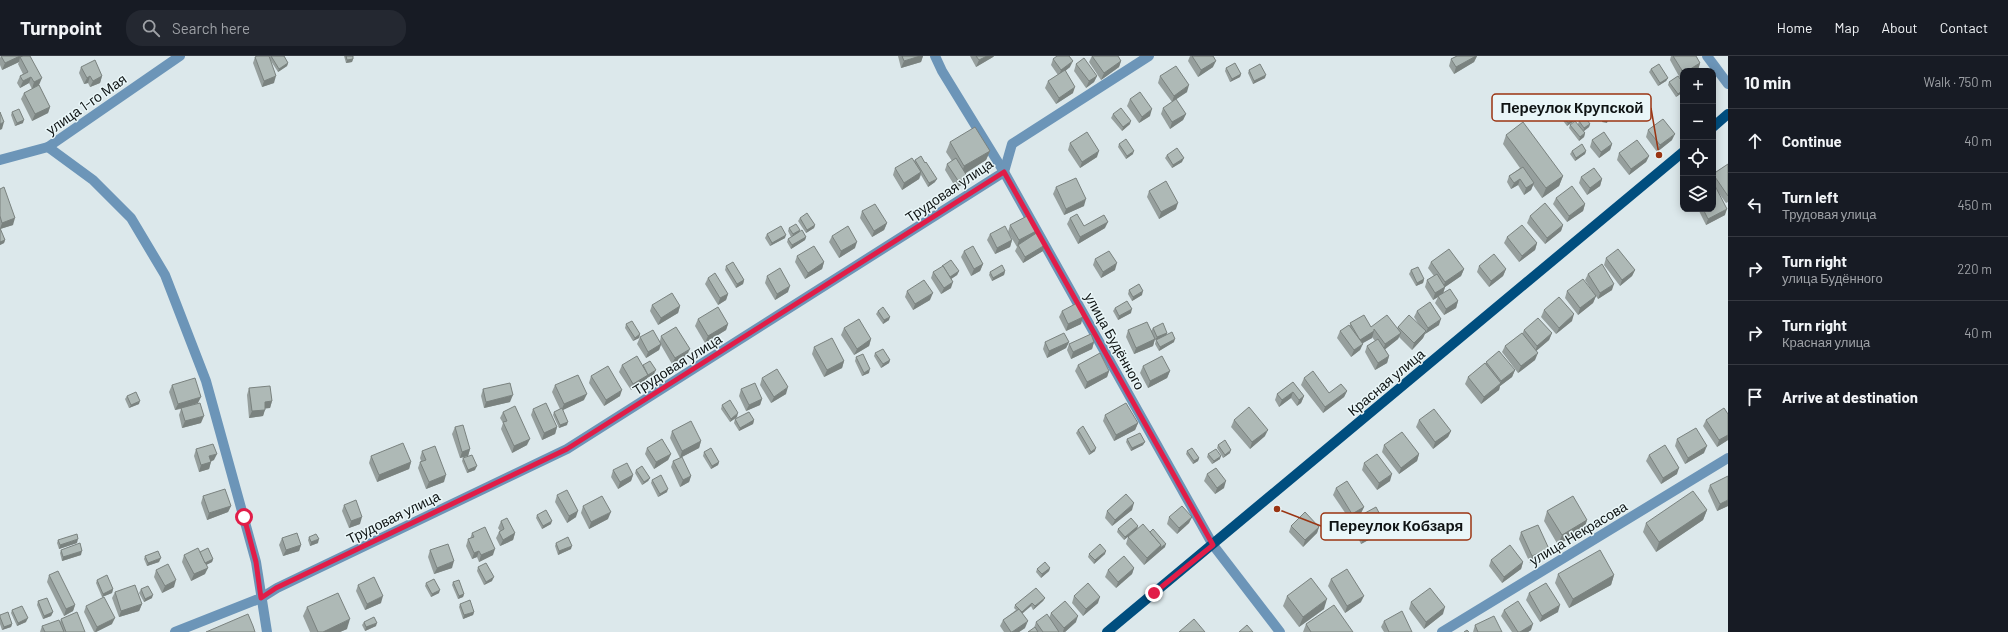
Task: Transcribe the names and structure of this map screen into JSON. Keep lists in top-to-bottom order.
{
  "streets": {
    "main road": ["Красная улица"],
    "street": [
      "улица 1-го Мая",
      "Трудовая улица",
      "улица Будённого",
      "улица Некрасова"
    ]
  },
  "crossings": [
    ["Трудовая улица", "улица Будённого"],
    ["улица Будённого", "Красная улица"]
  ],
  "places": ["Переулок Крупской", "Переулок Кобзаря"],
  "page": {
    "header": "Turnpoint",
    "search": "Search here",
    "nav": [
      "Home",
      "Map",
      "About",
      "Contact"
    ],
    "heading": ["10 min", "Walk · 750 m"],
    "map_buttons": ["+", "−"],
    "list": [
      ["Continue", "40 m"],
      ["Turn left", "Трудовая улица", "450 m"],
      ["Turn right", "улица Будённого", "220 m"],
      ["Turn right", "Красная улица", "40 m"],
      "Arrive at destination"
    ]
  }
}
